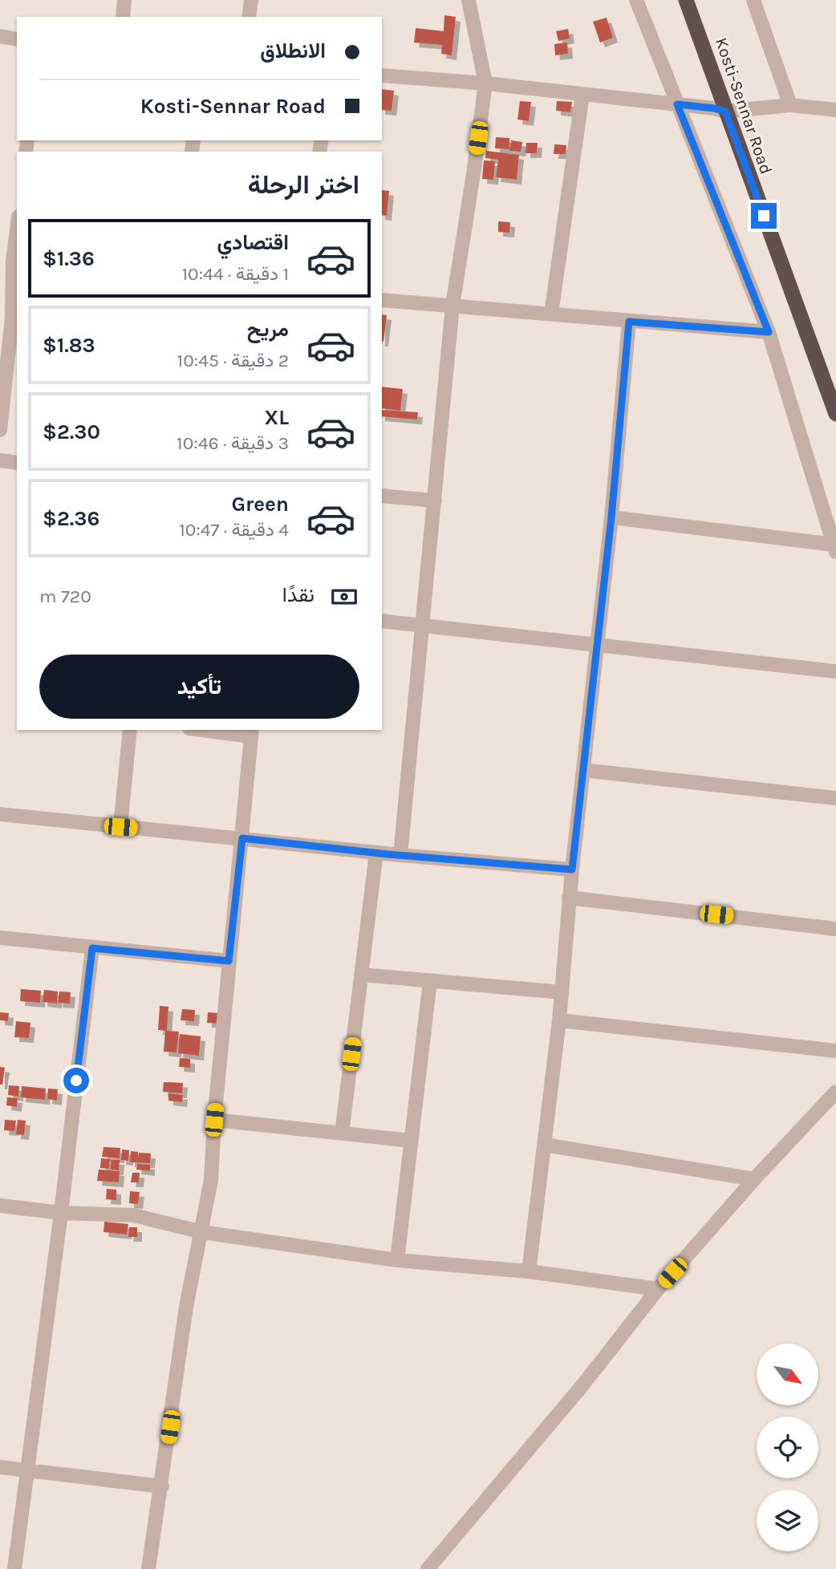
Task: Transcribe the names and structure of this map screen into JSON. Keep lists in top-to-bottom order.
{
  "streets": {
    "highway": ["Kosti-Sennar Road"]
  },
  "north": "bottom right",
  "page": {
    "banner": ["الانطلاق", "Kosti-Sennar Road"],
    "heading": "اختر الرحلة",
    "list": [
      {
        "name": "اقتصادي",
        "note": "1 دقيقة · 10:44",
        "value": "$1.36"
      },
      {
        "name": "مريح",
        "note": "2 دقيقة · 10:45",
        "value": "$1.83"
      },
      {
        "name": "XL",
        "note": "3 دقيقة · 10:46",
        "value": "$2.30"
      },
      {
        "name": "Green",
        "note": "4 دقيقة · 10:47",
        "value": "$2.36"
      }
    ],
    "pay": ["نقدًا", "720 m"],
    "buttons": "تأكيد"
  }
}
